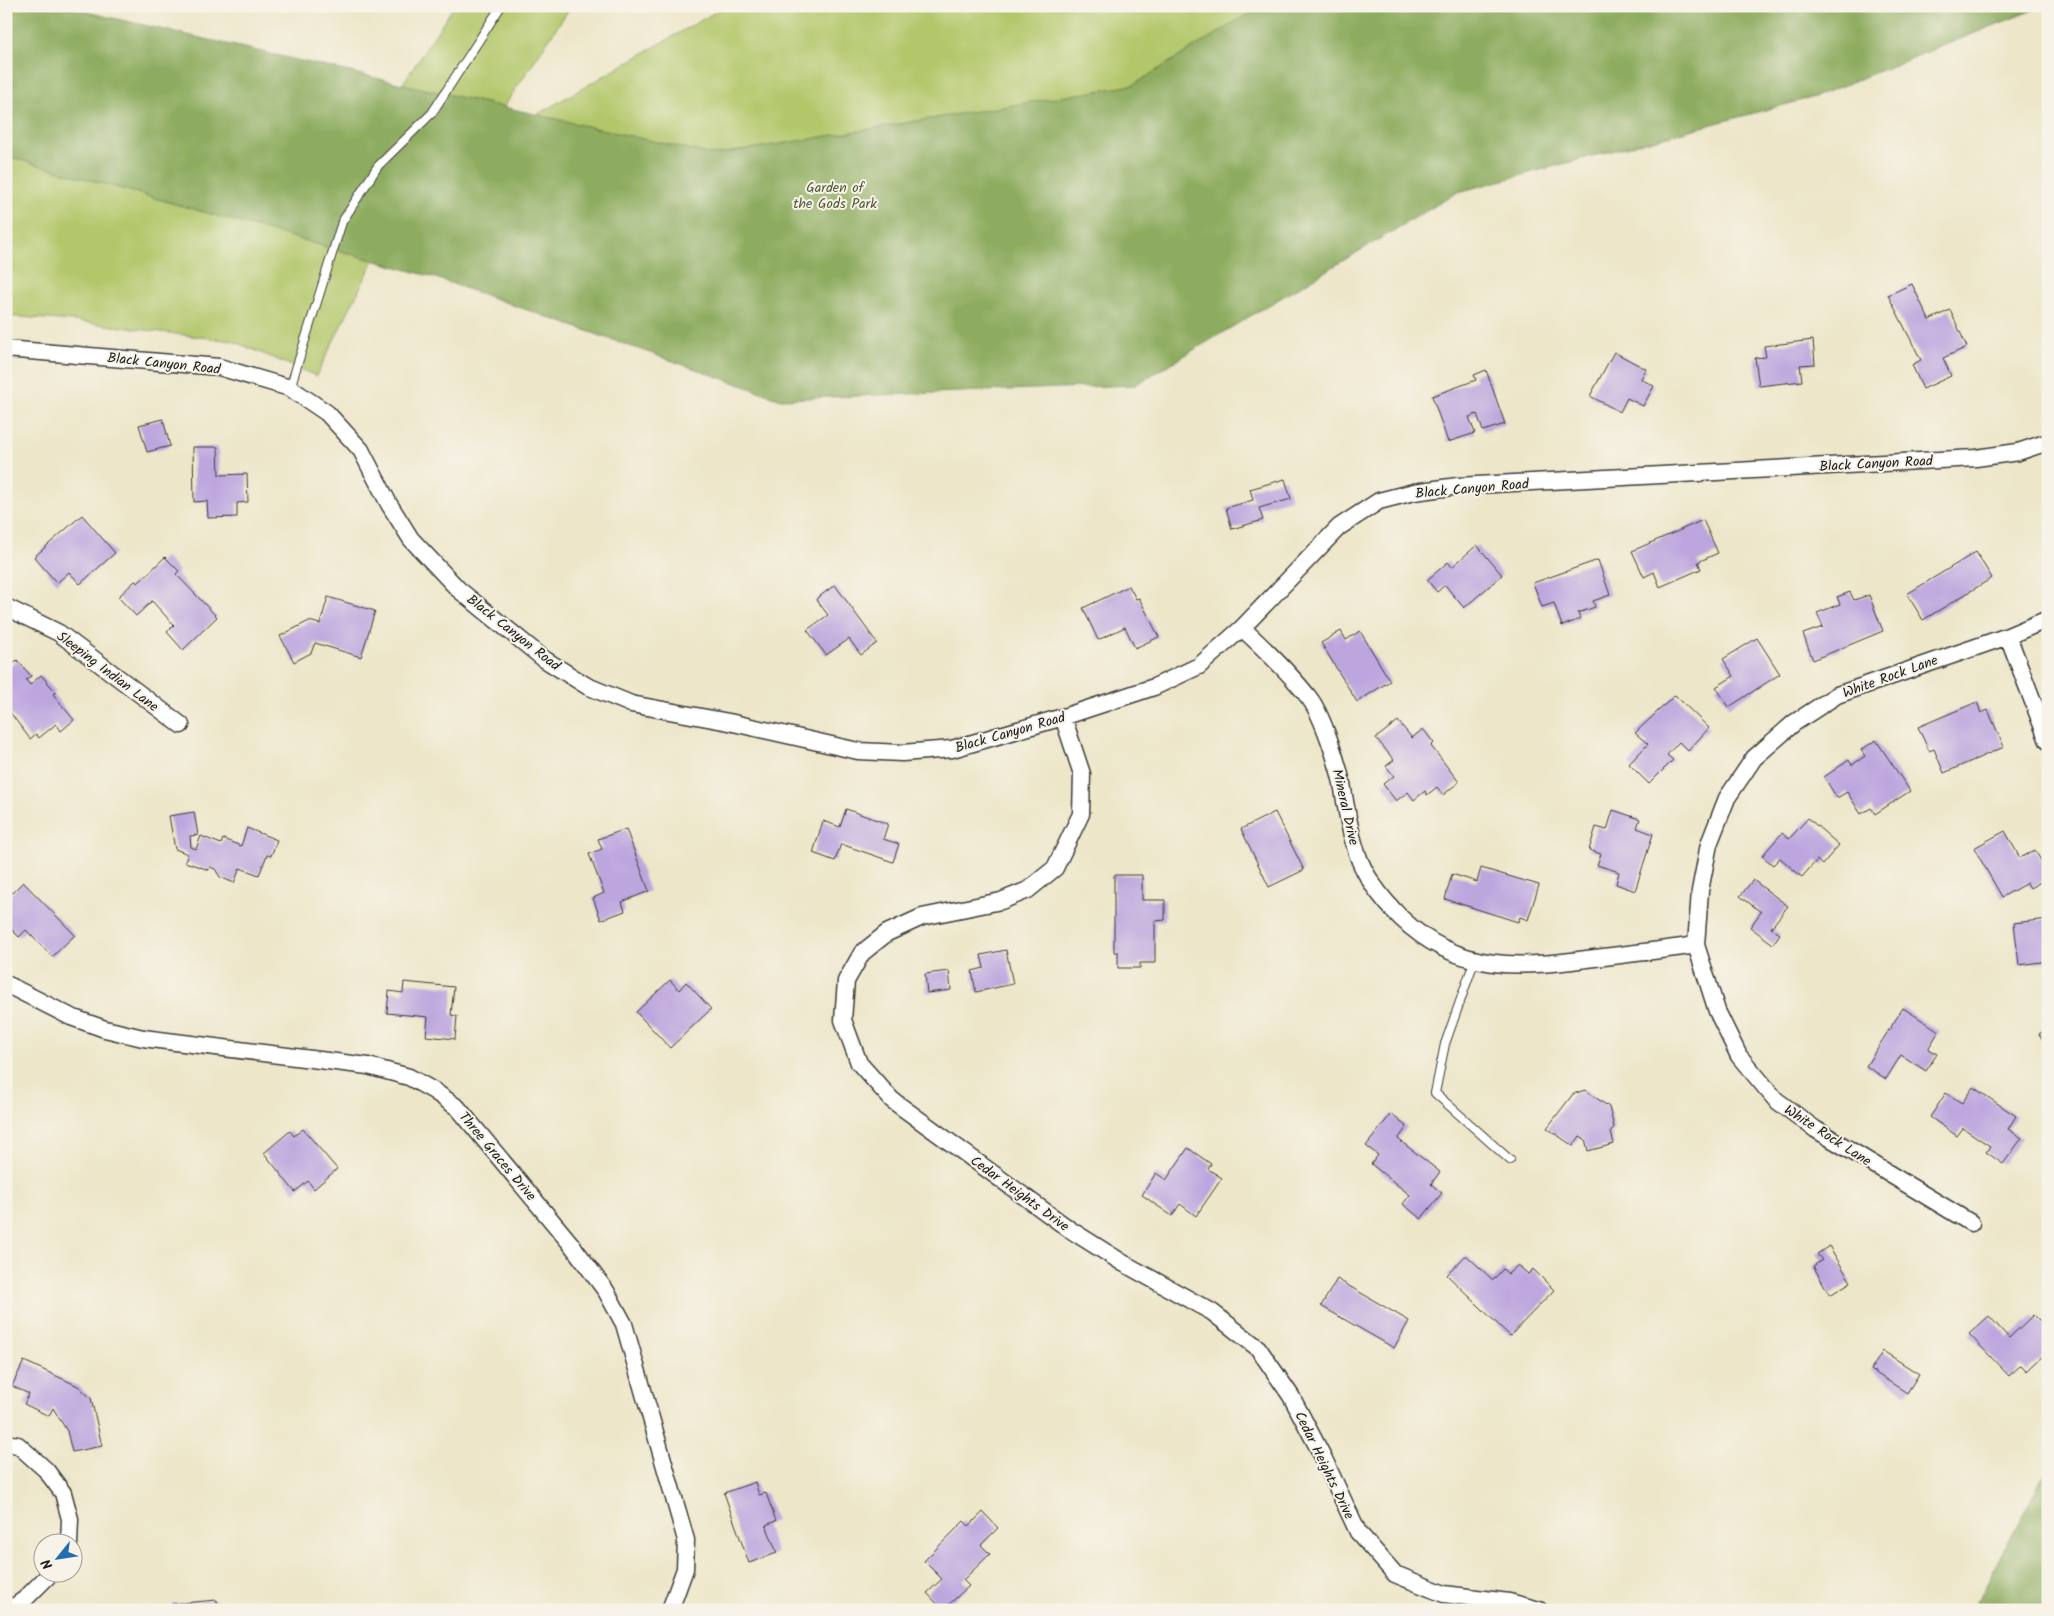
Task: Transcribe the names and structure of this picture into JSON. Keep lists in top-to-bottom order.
{
  "streets": {
    "street": [
      "Black Canyon Road",
      "Sleeping Indian Lane",
      "White Rock Lane",
      "Mineral Drive",
      "Three Graces Drive",
      "Cedar Heights Drive"
    ]
  },
  "crossings": [
    ["Black Canyon Road", "Mineral Drive"],
    ["Black Canyon Road", "Cedar Heights Drive"],
    ["White Rock Lane", "Mineral Drive"]
  ],
  "parks": ["Garden of the Gods Park"],
  "north": "bottom left"
}
